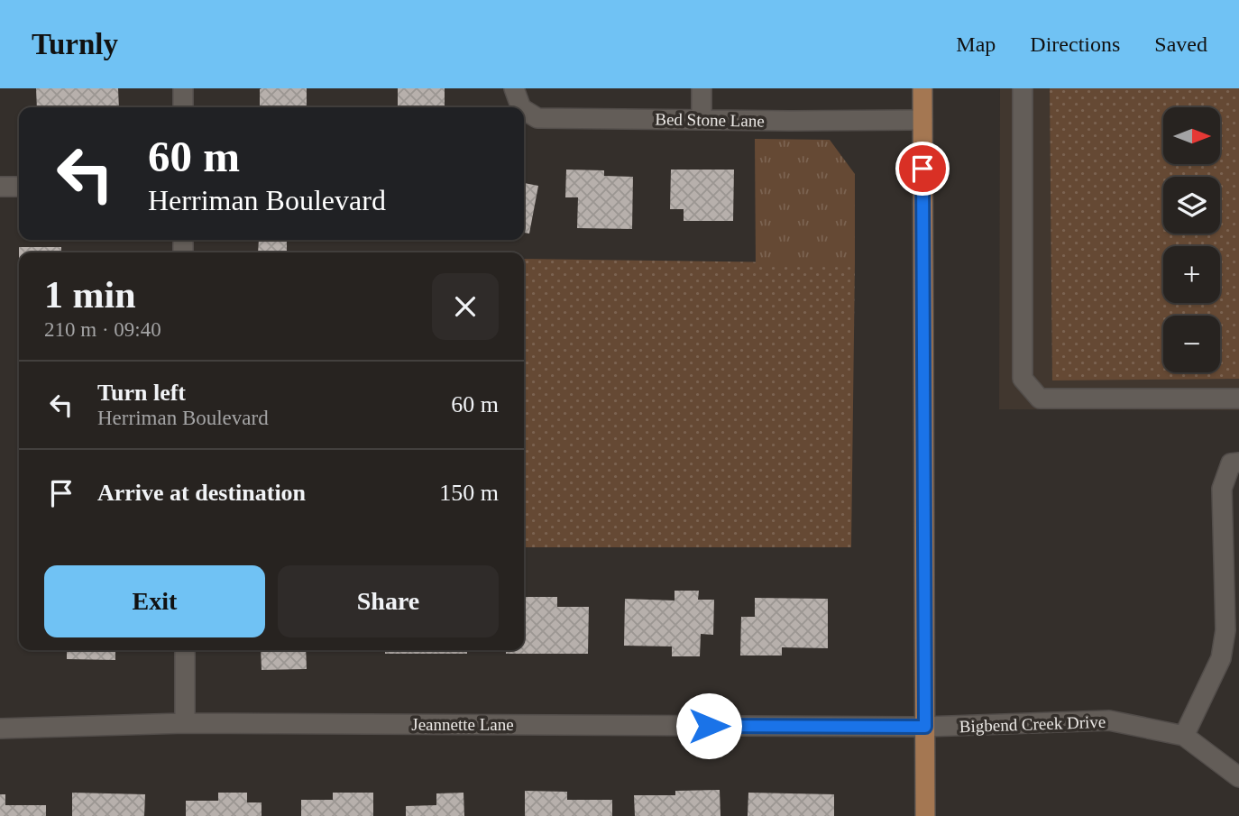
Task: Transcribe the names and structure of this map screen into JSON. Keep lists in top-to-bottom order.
{
  "streets": {
    "street": ["Bed Stone Lane", "Jeannette Lane", "Bigbend Creek Drive"]
  },
  "crossings": [
    ["Jeannette Lane", "Bigbend Creek Drive"]
  ],
  "north": "right",
  "page": {
    "header": "Turnly",
    "nav": ["Map", "Directions", "Saved"],
    "map_buttons": ["+", "−"],
    "turn": ["60 m", "Herriman Boulevard"],
    "heading": ["1 min", "210 m · 09:40"],
    "list": [
      {
        "name": "Turn left",
        "note": "Herriman Boulevard",
        "value": "60 m"
      },
      {
        "name": "Arrive at destination",
        "value": "150 m"
      }
    ],
    "buttons": ["Exit", "Share"]
  }
}
